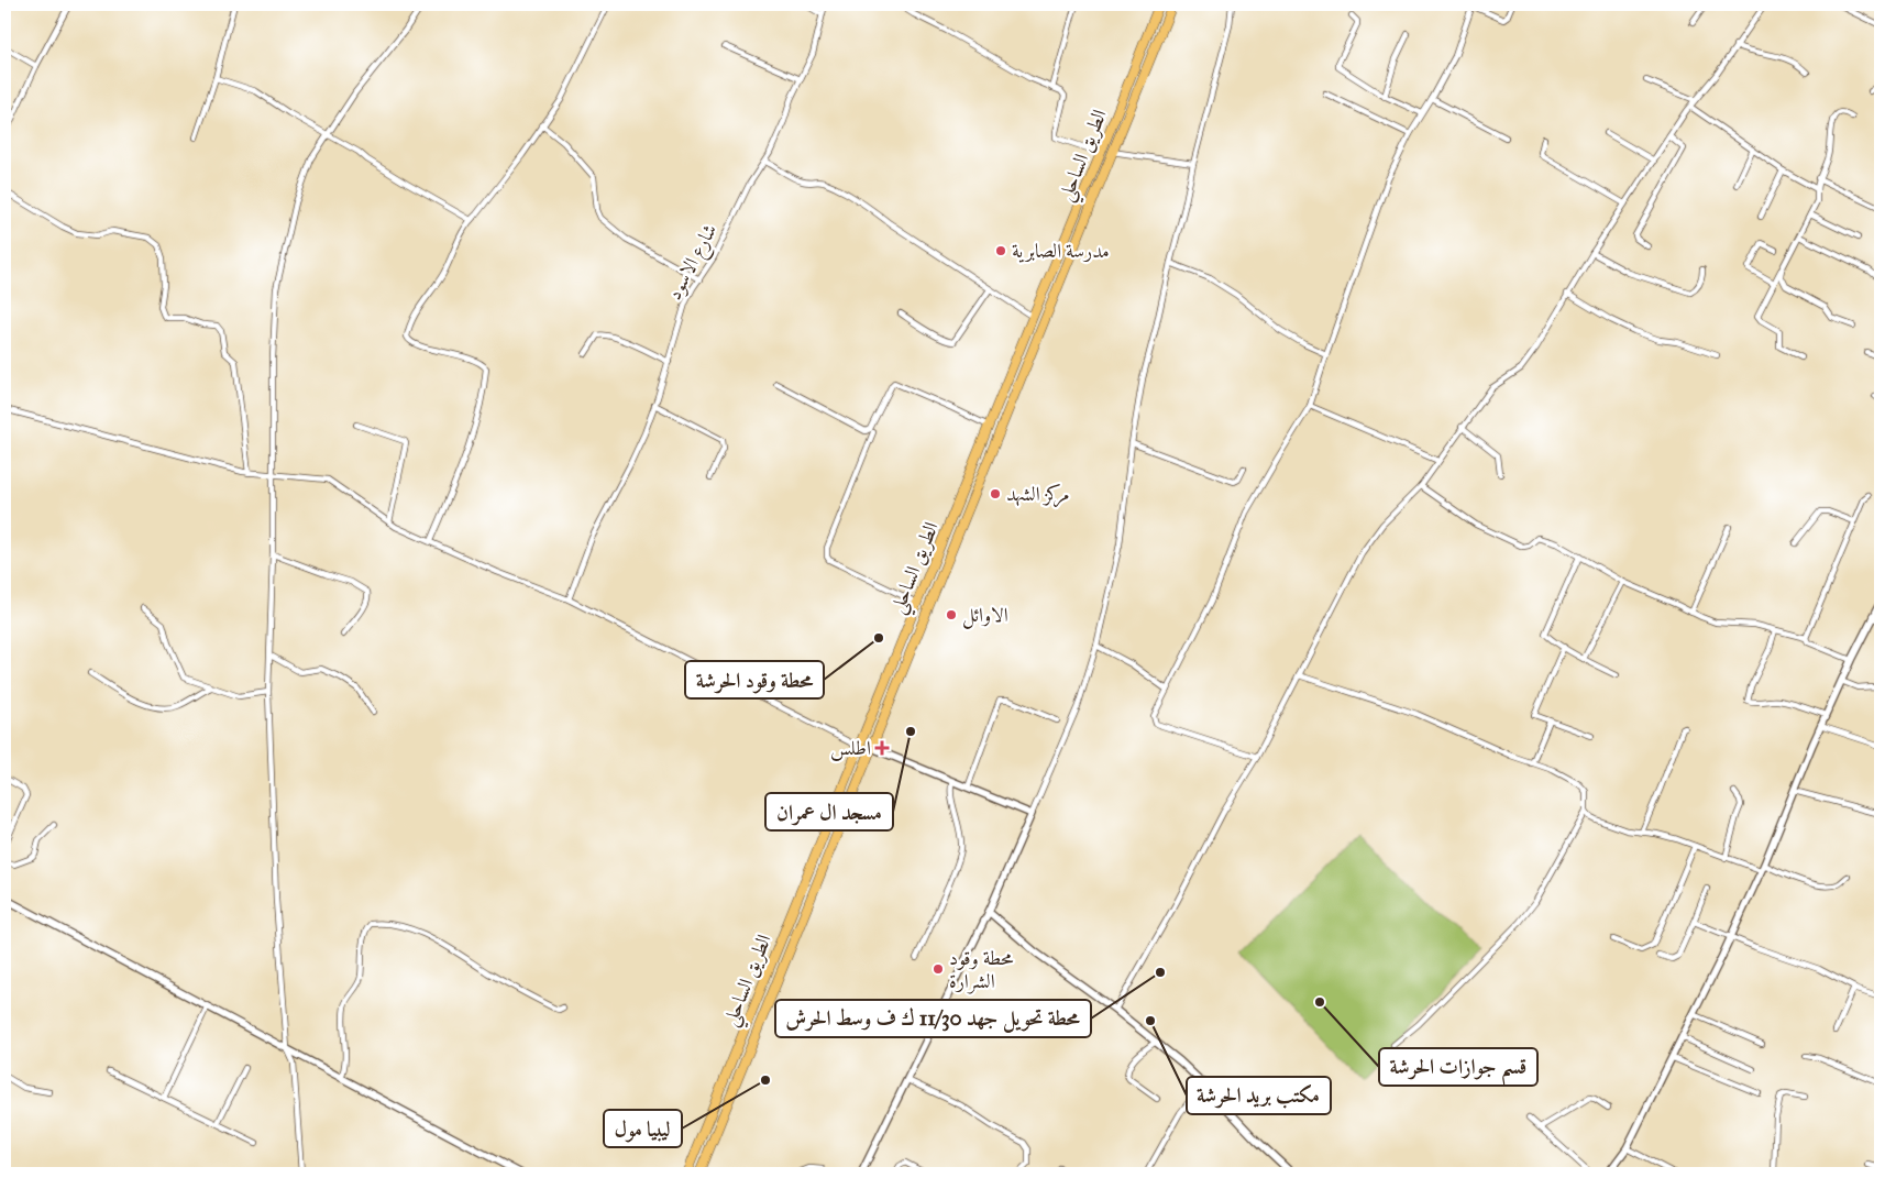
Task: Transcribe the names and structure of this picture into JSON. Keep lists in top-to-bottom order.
{
  "streets": {
    "highway": ["الطريق الساحلي"],
    "street": ["شارع الاسود"]
  },
  "places": {
    "other": [
      "مدرسة الصابرية",
      "مركز الشهد",
      "الاوائل",
      "محطة وقود الحرشة",
      "مسجد ال عمران",
      "محطة وقود الشرارة",
      "محطة تحويل جهد 11/30 ك ف وسط الحرش",
      "قسم جوازات الحرشة",
      "مكتب بريد الحرشة",
      "ليبيا مول"
    ],
    "health": ["اطلس"]
  }
}
